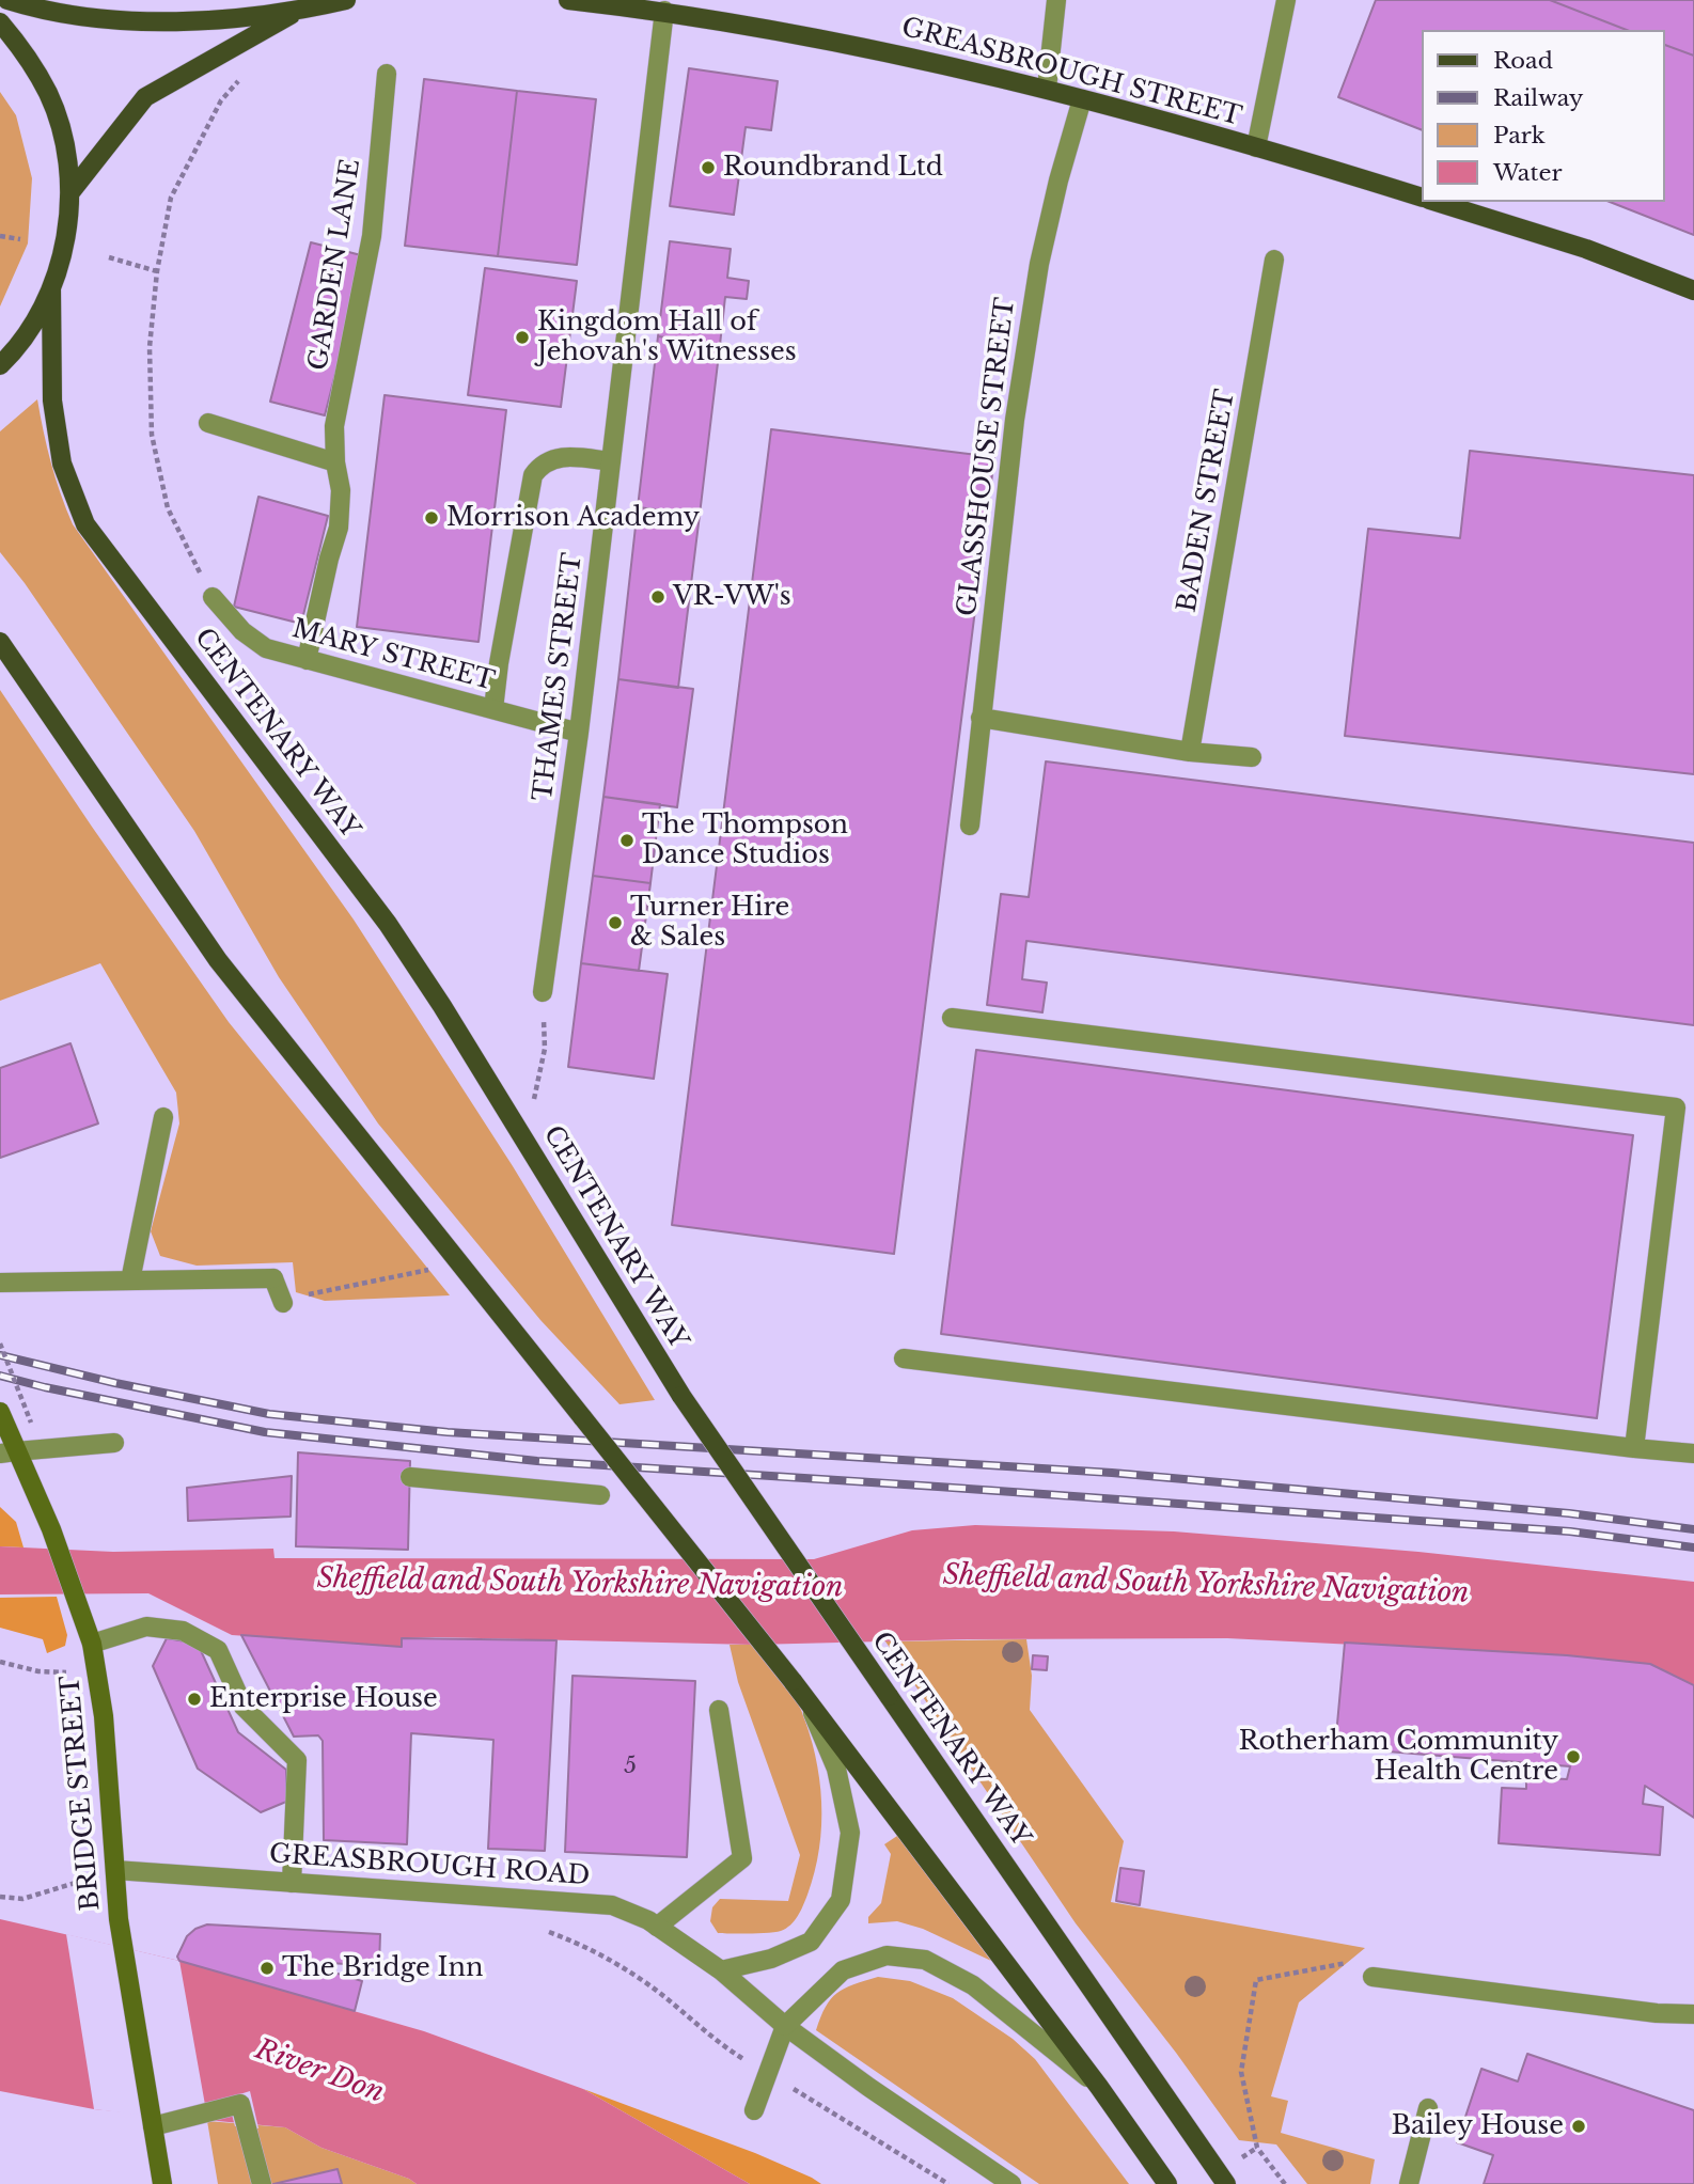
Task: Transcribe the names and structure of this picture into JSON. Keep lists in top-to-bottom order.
{
  "streets": {
    "main road": ["GREASBROUGH STREET", "CENTENARY WAY"],
    "street": [
      "GARDEN LANE",
      "GLASSHOUSE STREET",
      "BADEN STREET",
      "MARY STREET",
      "THAMES STREET",
      "BRIDGE STREET",
      "GREASBROUGH ROAD"
    ]
  },
  "crossings": [
    ["GREASBROUGH STREET", "GLASSHOUSE STREET"],
    ["GREASBROUGH STREET", "THAMES STREET"],
    ["GARDEN LANE", "MARY STREET"],
    ["MARY STREET", "THAMES STREET"],
    ["BRIDGE STREET", "GREASBROUGH ROAD"]
  ],
  "water": ["Sheffield and South Yorkshire Navigation", "River Don"],
  "places": [
    "Roundbrand Ltd",
    "Kingdom Hall of Jehovah's Witnesses",
    "Morrison Academy",
    "VR-VW's",
    "The Thompson Dance Studios",
    "Turner Hire & Sales",
    "Enterprise House",
    "Rotherham Community Health Centre",
    "The Bridge Inn",
    "Bailey House"
  ],
  "house_numbers": ["5"],
  "legend": [
    "Road",
    "Railway",
    "Park",
    "Water"
  ]
}
